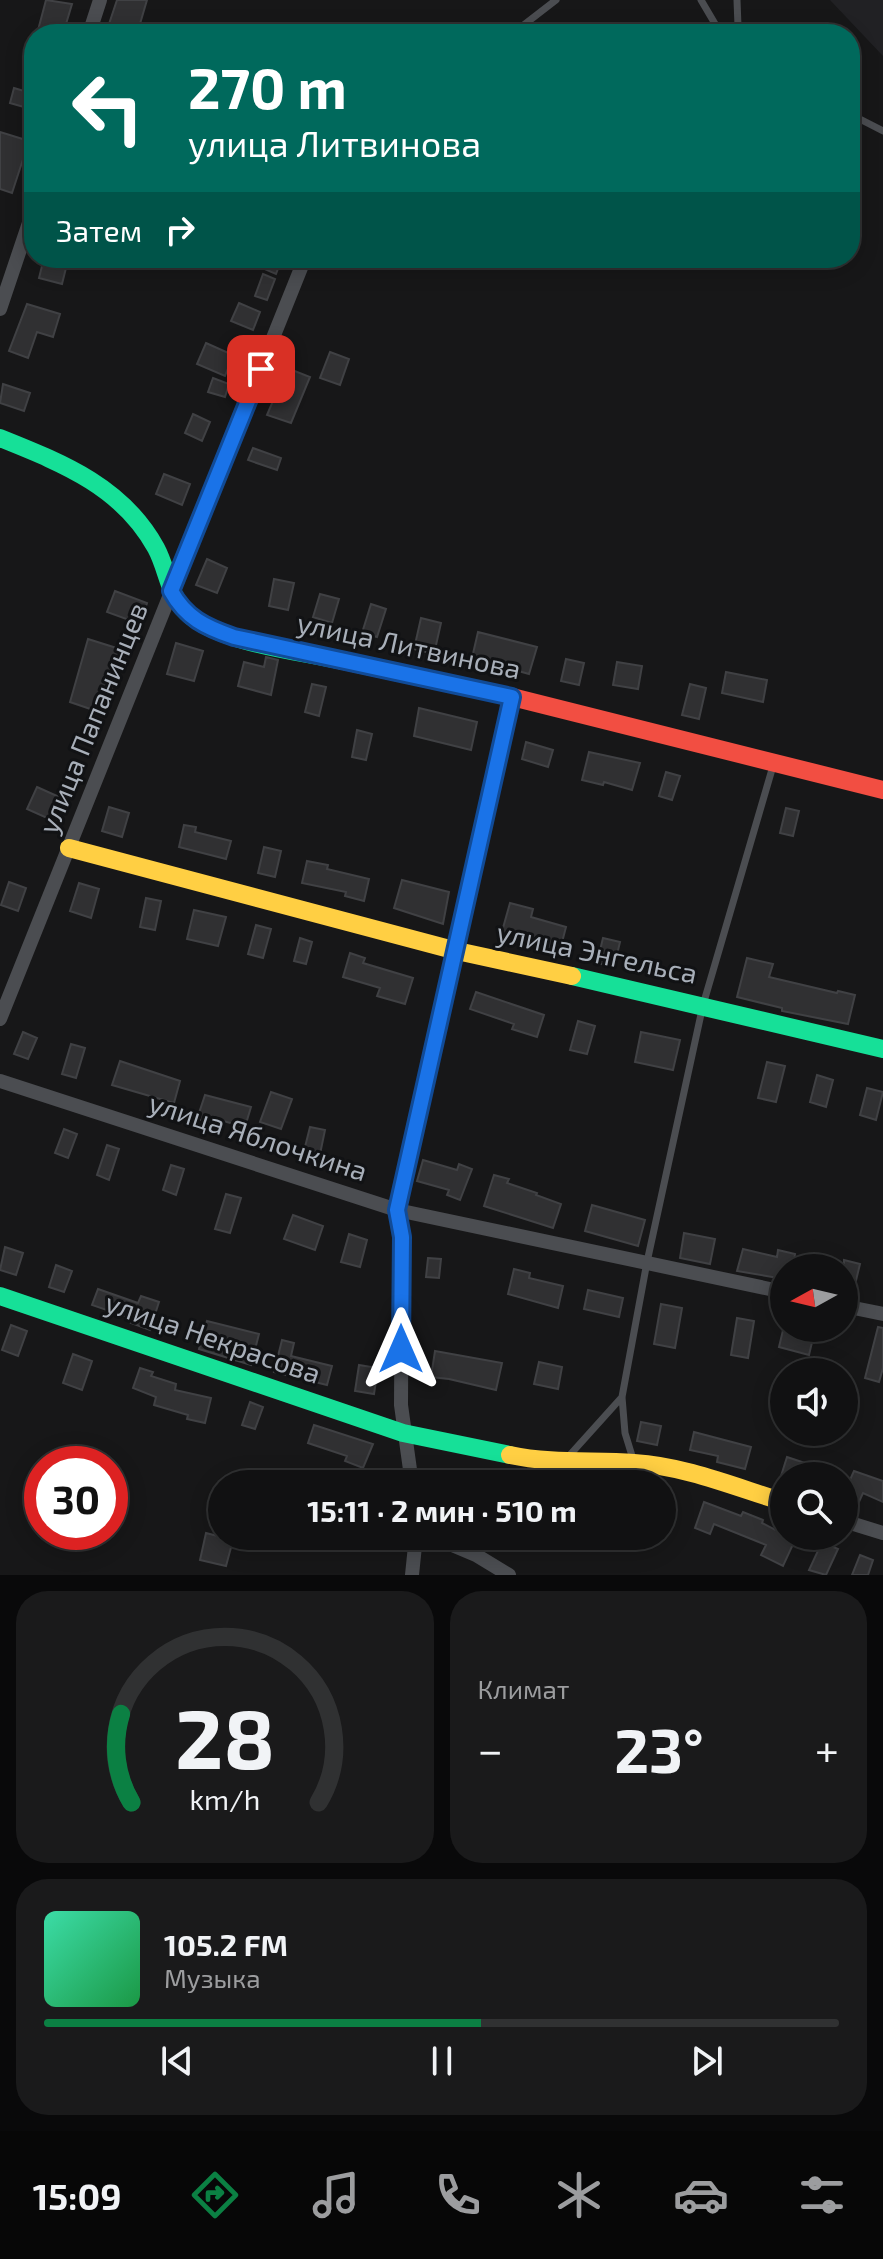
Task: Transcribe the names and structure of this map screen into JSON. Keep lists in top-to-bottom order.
{
  "streets": {
    "street": [
      "улица Литвинова",
      "улица Папанинцев",
      "улица Энгельса",
      "улица Яблочкина",
      "улица Некрасова"
    ]
  },
  "crossings": [
    ["улица Литвинова", "улица Папанинцев"],
    ["улица Папанинцев", "улица Энгельса"]
  ],
  "north": "left",
  "page": {
    "turn": ["270 m", "улица Литвинова"],
    "then": "Затем",
    "limit": "30",
    "trip": "15:11 · 2 мин · 510 m",
    "tile": "Климат",
    "heat": ["−", "23°", "+"],
    "song": ["105.2 FM", "Музыка"],
    "tabs": "15:09",
    "gauge": ["28", "km/h"]
  }
}
